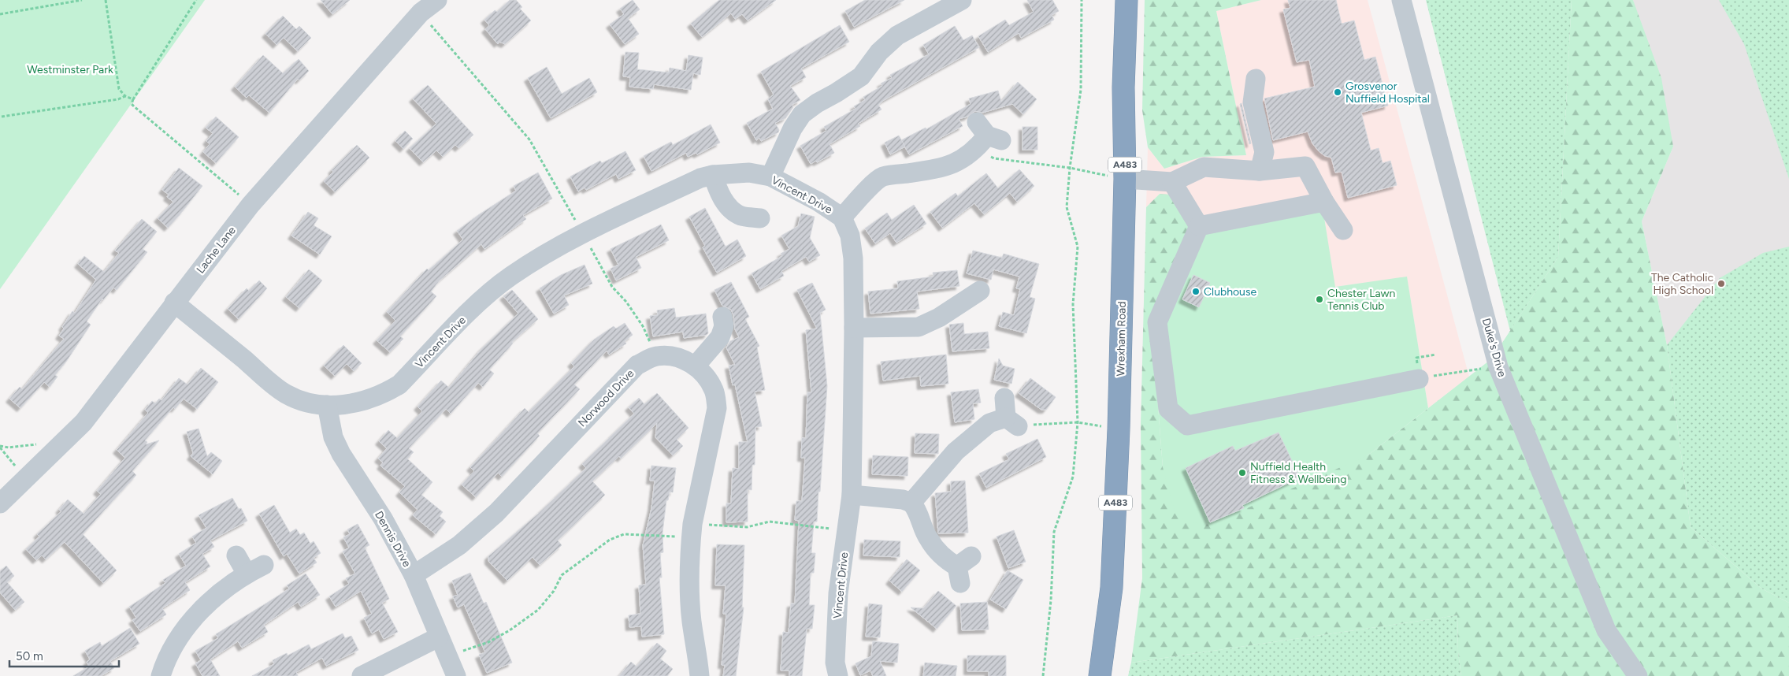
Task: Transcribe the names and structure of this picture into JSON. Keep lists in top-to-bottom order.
{
  "streets": {
    "highway": ["A483", "Wrexham Road"],
    "street": [
      "Vincent Drive",
      "Lache Lane",
      "Duke's Drive",
      "Norwood Drive",
      "Dennis Drive"
    ]
  },
  "crossings": [
    ["Vincent Drive", "Lache Lane"],
    ["Vincent Drive", "Dennis Drive"],
    ["Norwood Drive", "Dennis Drive"]
  ],
  "parks": ["Westminster Park"],
  "places": [
    "Grosvenor Nuffield Hospital",
    "The Catholic High School",
    "Clubhouse",
    "Chester Lawn Tennis Club",
    "Nuffield Health Fitness & Wellbeing"
  ],
  "scale_bar": "50 m"
}
